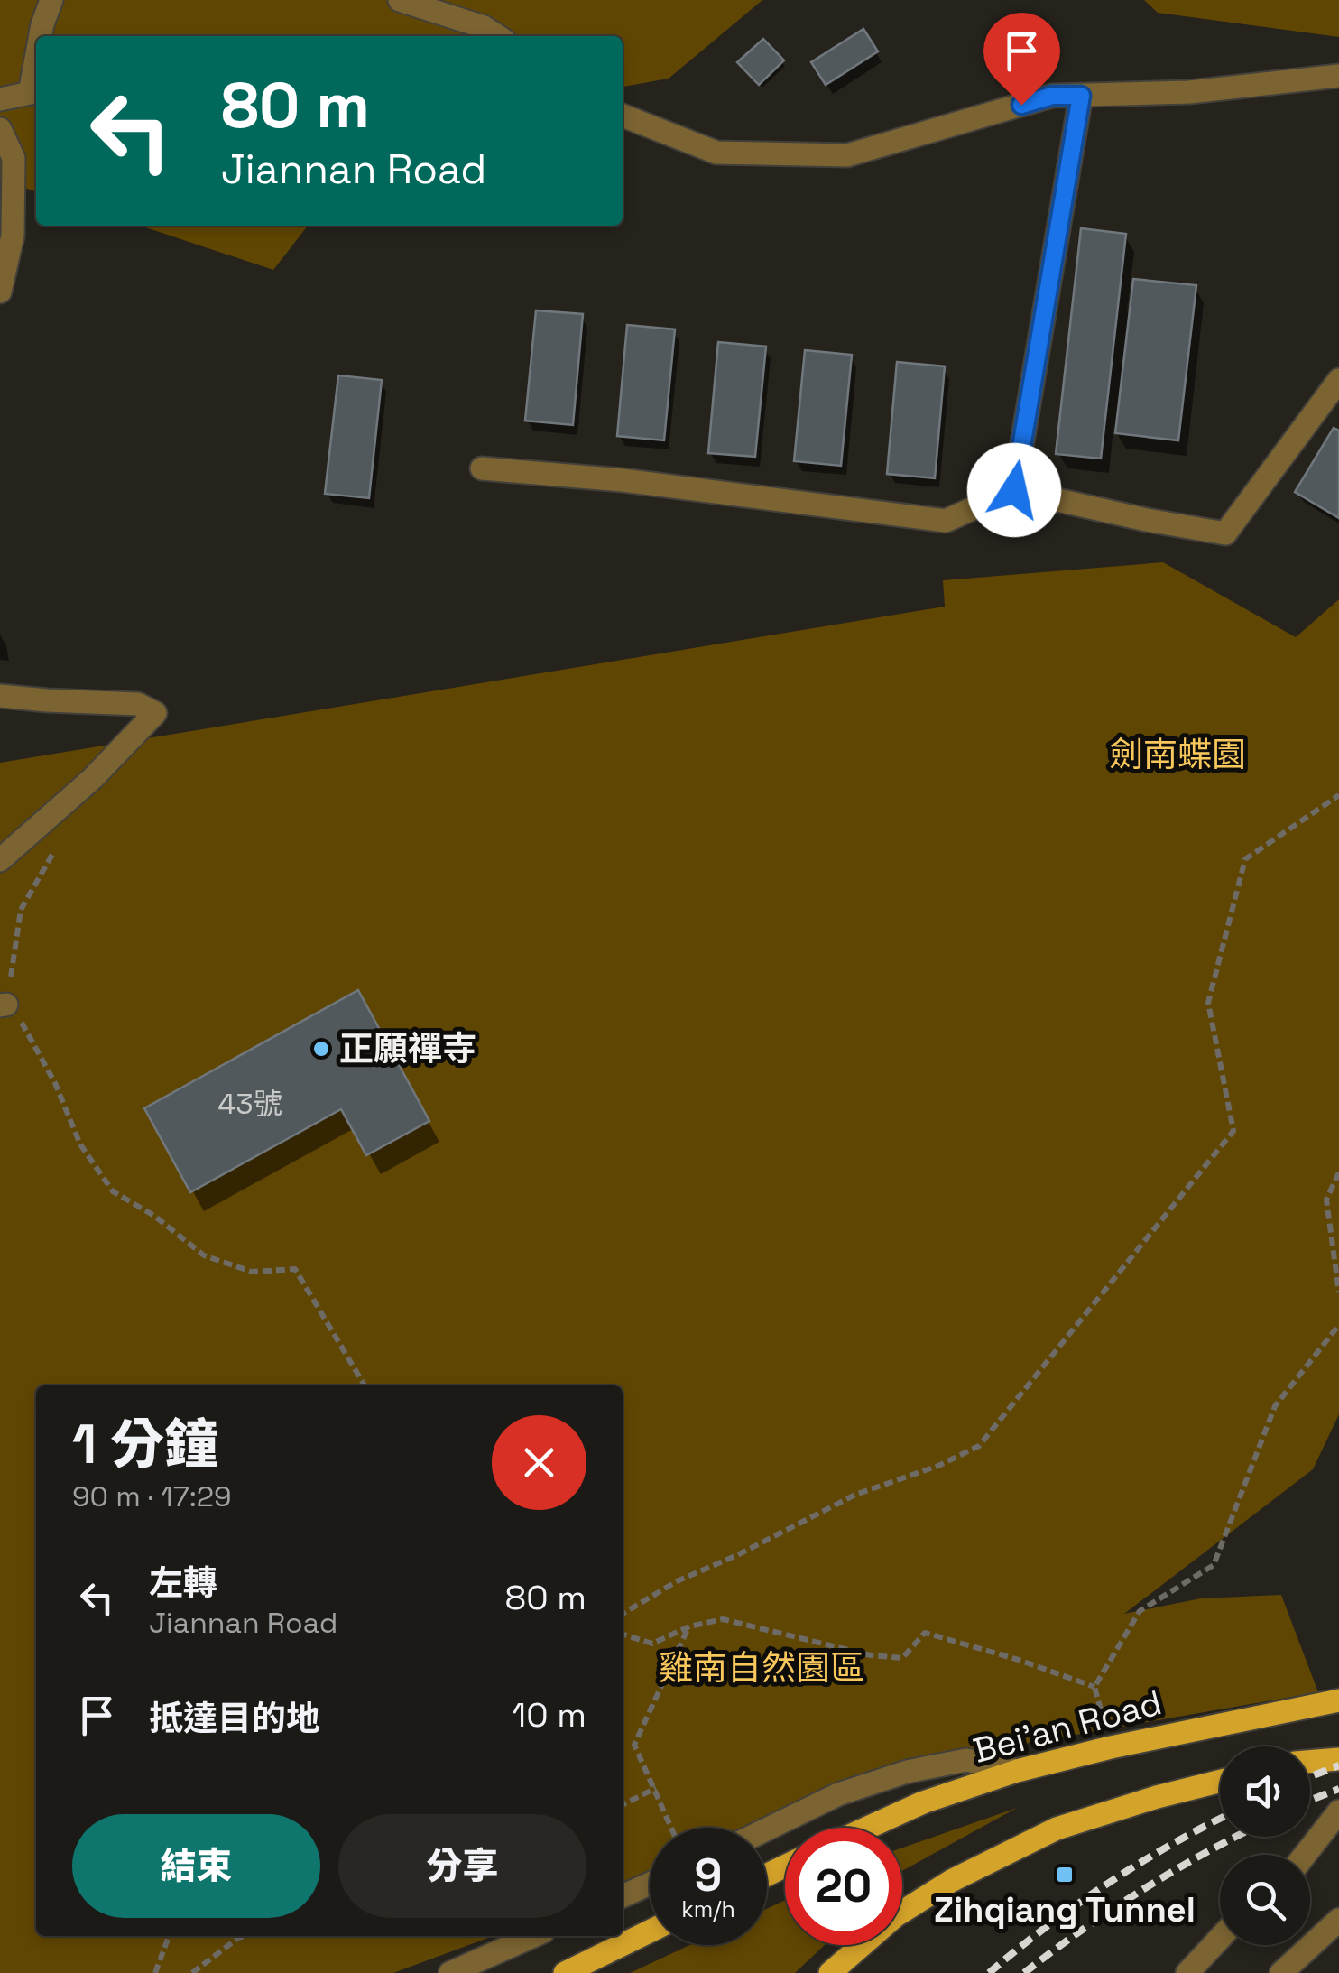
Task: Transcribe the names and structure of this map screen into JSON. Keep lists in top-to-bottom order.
{
  "streets": {
    "main road": ["Bei'an Road"]
  },
  "parks": ["劍南蝶園", "雞南自然園區"],
  "places": {
    "other": ["正願禪寺"],
    "transit": ["Zihqiang Tunnel"]
  },
  "house_numbers": ["43號"],
  "page": {
    "turn": ["80 m", "Jiannan Road"],
    "heading": ["1 分鐘", "90 m · 17:29"],
    "list": [
      {
        "name": "左轉",
        "note": "Jiannan Road",
        "value": "80 m"
      },
      {
        "name": "抵達目的地",
        "value": "10 m"
      }
    ],
    "buttons": ["結束", "分享"],
    "speed": "9 km/h",
    "limit": "20"
  }
}
